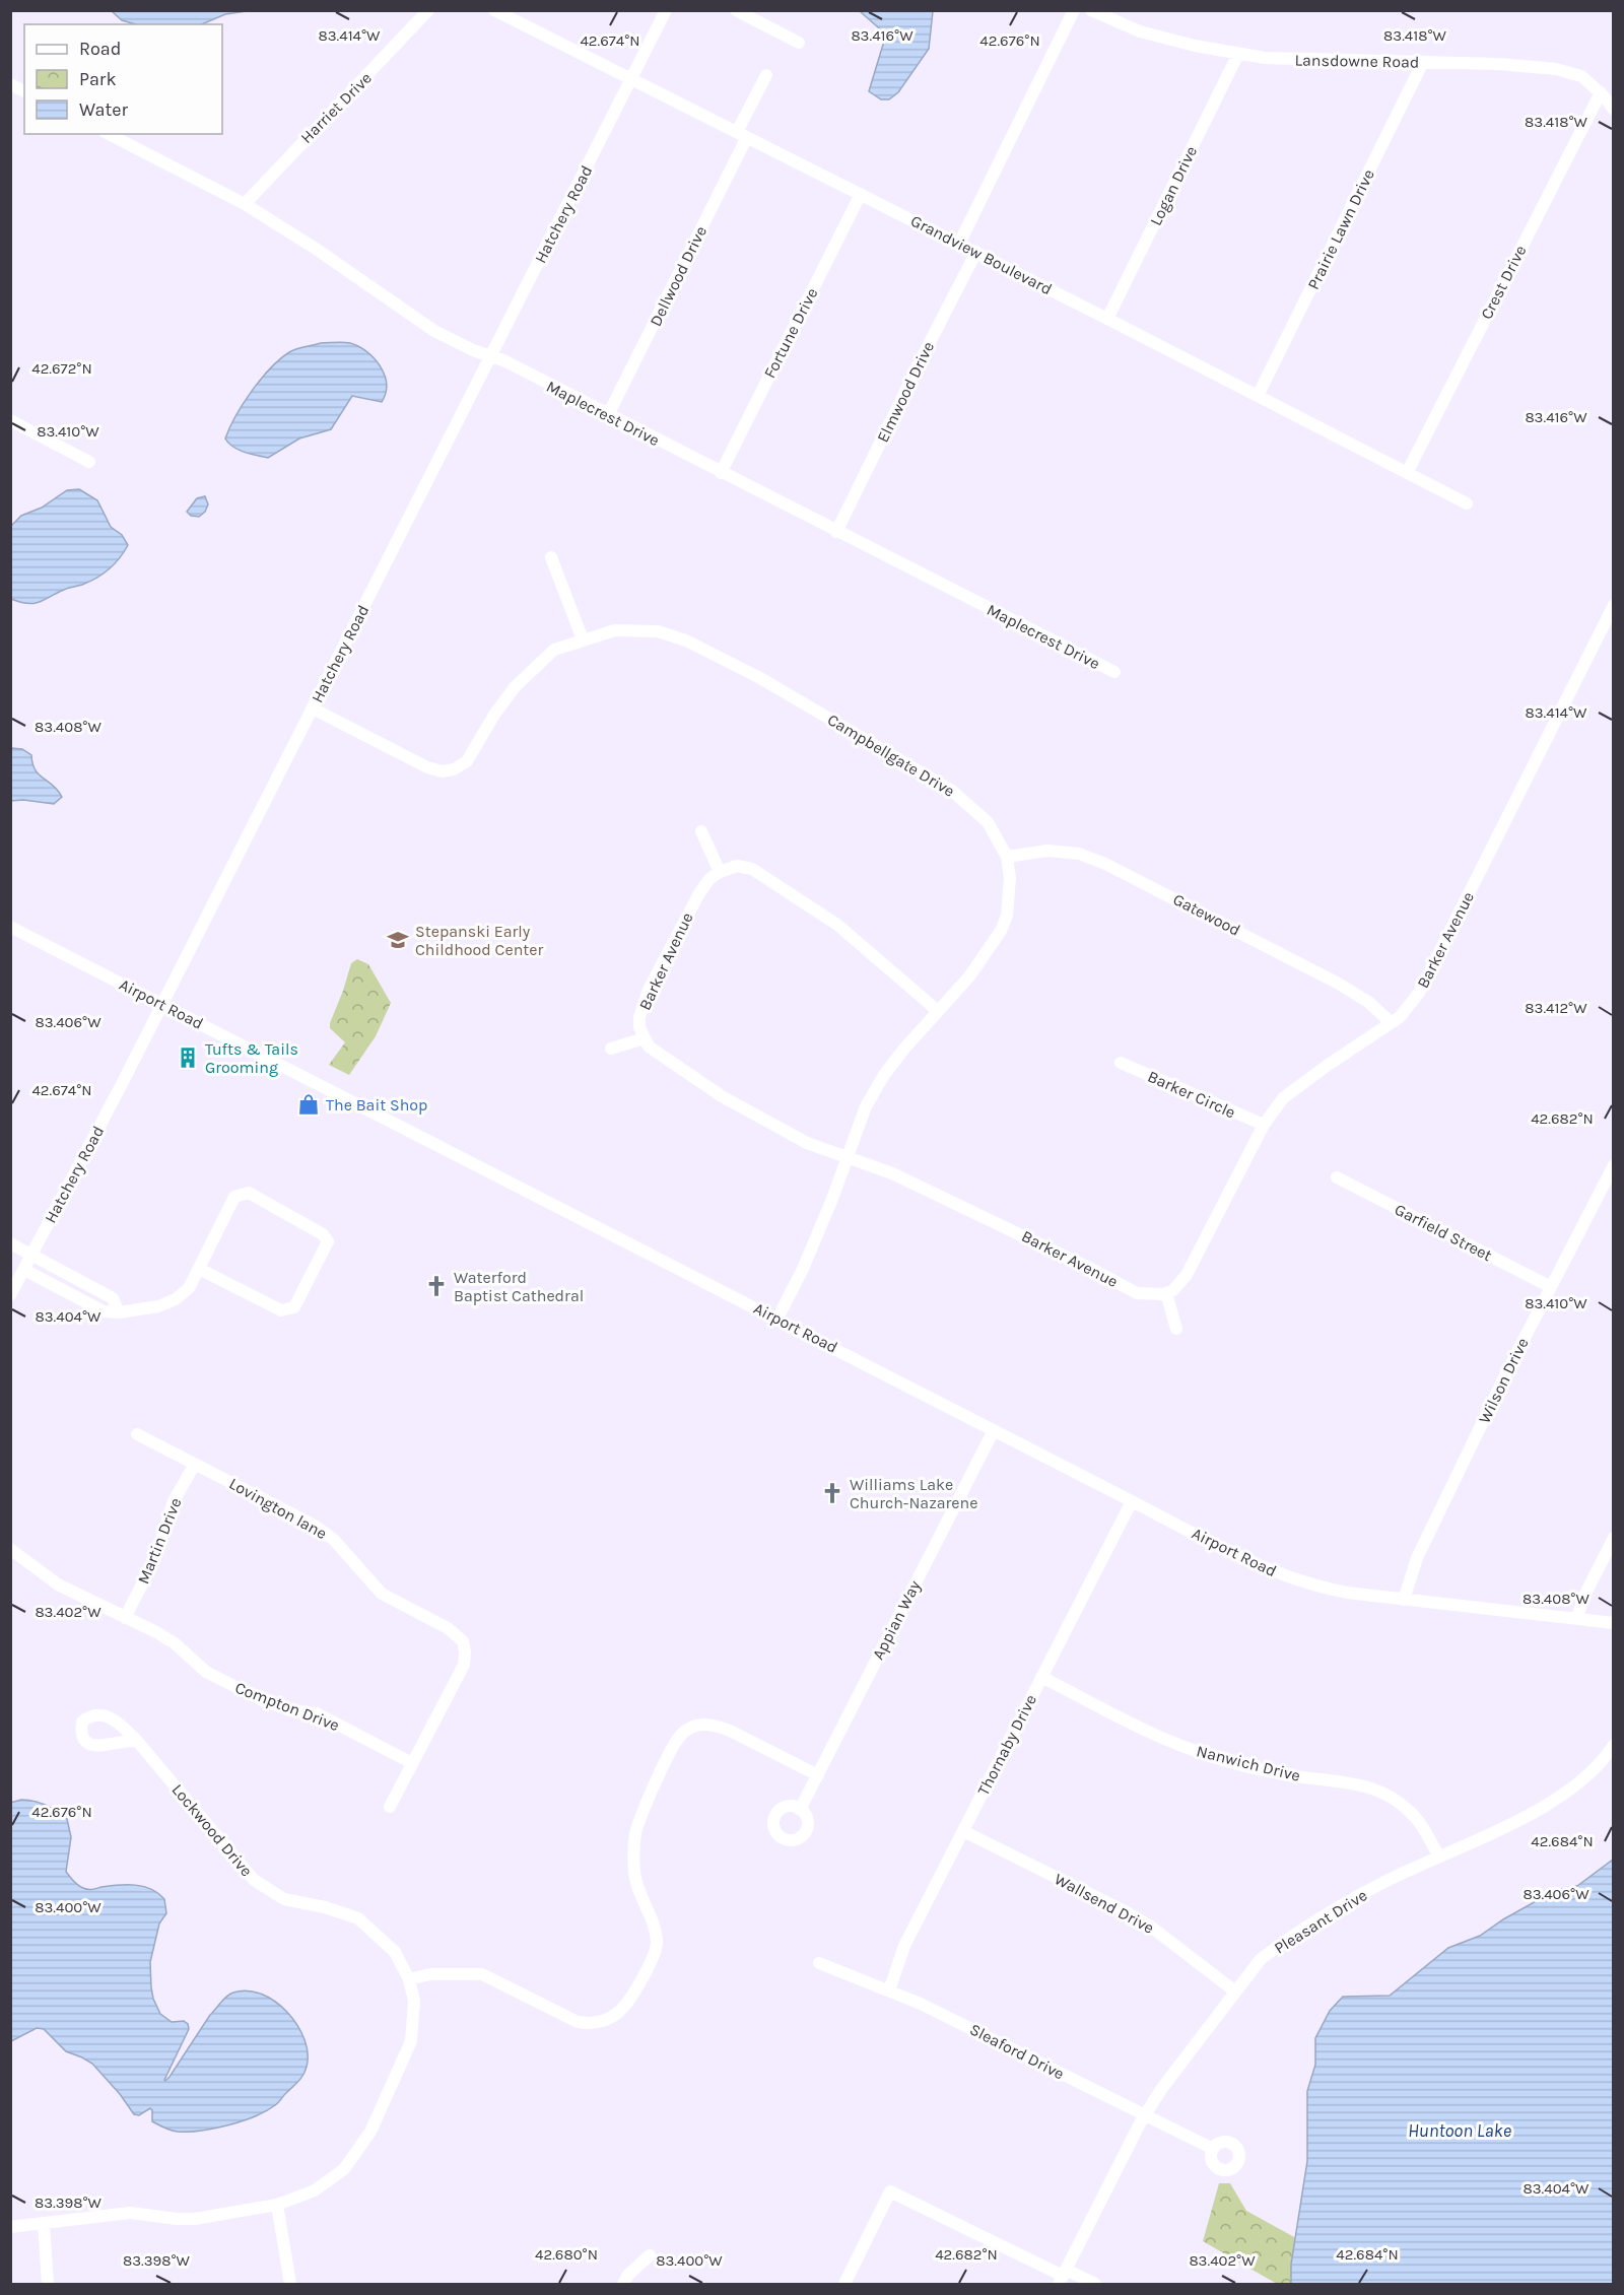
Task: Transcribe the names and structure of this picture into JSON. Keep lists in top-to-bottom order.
{
  "streets": {
    "street": [
      "Lansdowne Road",
      "Harriet Drive",
      "Logan Drive",
      "Hatchery Road",
      "Prairie Lawn Drive",
      "Grandview Boulevard",
      "Dellwood Drive",
      "Crest Drive",
      "Fortune Drive",
      "Elmwood Drive",
      "Maplecrest Drive",
      "Campbellgate Drive",
      "Gatewood",
      "Barker Avenue",
      "Airport Road",
      "Barker Circle",
      "Garfield Street",
      "Wilson Drive",
      "Lovington lane",
      "Martin Drive",
      "Appian Way",
      "Compton Drive",
      "Thornaby Drive",
      "Nanwich Drive",
      "Lockwood Drive",
      "Wallsend Drive",
      "Pleasant Drive",
      "Sleaford Drive"
    ]
  },
  "crossings": [
    ["Lansdowne Road", "Logan Drive"],
    ["Lansdowne Road", "Prairie Lawn Drive"],
    ["Lansdowne Road", "Crest Drive"],
    ["Harriet Drive", "Maplecrest Drive"],
    ["Logan Drive", "Grandview Boulevard"],
    ["Hatchery Road", "Grandview Boulevard"],
    ["Hatchery Road", "Maplecrest Drive"],
    ["Hatchery Road", "Campbellgate Drive"],
    ["Hatchery Road", "Airport Road"],
    ["Prairie Lawn Drive", "Grandview Boulevard"],
    ["Grandview Boulevard", "Dellwood Drive"],
    ["Grandview Boulevard", "Crest Drive"],
    ["Grandview Boulevard", "Fortune Drive"],
    ["Grandview Boulevard", "Elmwood Drive"],
    ["Dellwood Drive", "Maplecrest Drive"],
    ["Fortune Drive", "Maplecrest Drive"],
    ["Elmwood Drive", "Maplecrest Drive"],
    ["Campbellgate Drive", "Gatewood"],
    ["Campbellgate Drive", "Barker Avenue"],
    ["Campbellgate Drive", "Airport Road"],
    ["Gatewood", "Barker Avenue"],
    ["Barker Avenue", "Barker Circle"],
    ["Airport Road", "Wilson Drive"],
    ["Airport Road", "Appian Way"],
    ["Airport Road", "Thornaby Drive"],
    ["Garfield Street", "Wilson Drive"],
    ["Lovington lane", "Martin Drive"],
    ["Lovington lane", "Compton Drive"],
    ["Martin Drive", "Compton Drive"],
    ["Thornaby Drive", "Nanwich Drive"],
    ["Thornaby Drive", "Wallsend Drive"],
    ["Thornaby Drive", "Sleaford Drive"],
    ["Nanwich Drive", "Pleasant Drive"],
    ["Wallsend Drive", "Pleasant Drive"],
    ["Pleasant Drive", "Sleaford Drive"]
  ],
  "water": ["Huntoon Lake"],
  "places": {
    "school or university": ["Stepanski Early Childhood Center"],
    "building": ["Tufts & Tails Grooming"],
    "shop": ["The Bait Shop"],
    "church": ["Waterford Baptist Cathedral", "Williams Lake Church-Nazarene"]
  },
  "legend": ["Road", "Park", "Water"],
  "coordinates": [
    "83.418°W",
    "83.414°W",
    "83.416°W",
    "42.674°N",
    "42.676°N",
    "42.672°N",
    "83.410°W",
    "83.408°W",
    "83.412°W",
    "83.406°W",
    "42.682°N",
    "83.404°W",
    "83.402°W",
    "42.684°N",
    "83.400°W",
    "83.398°W",
    "42.680°N"
  ]
}
